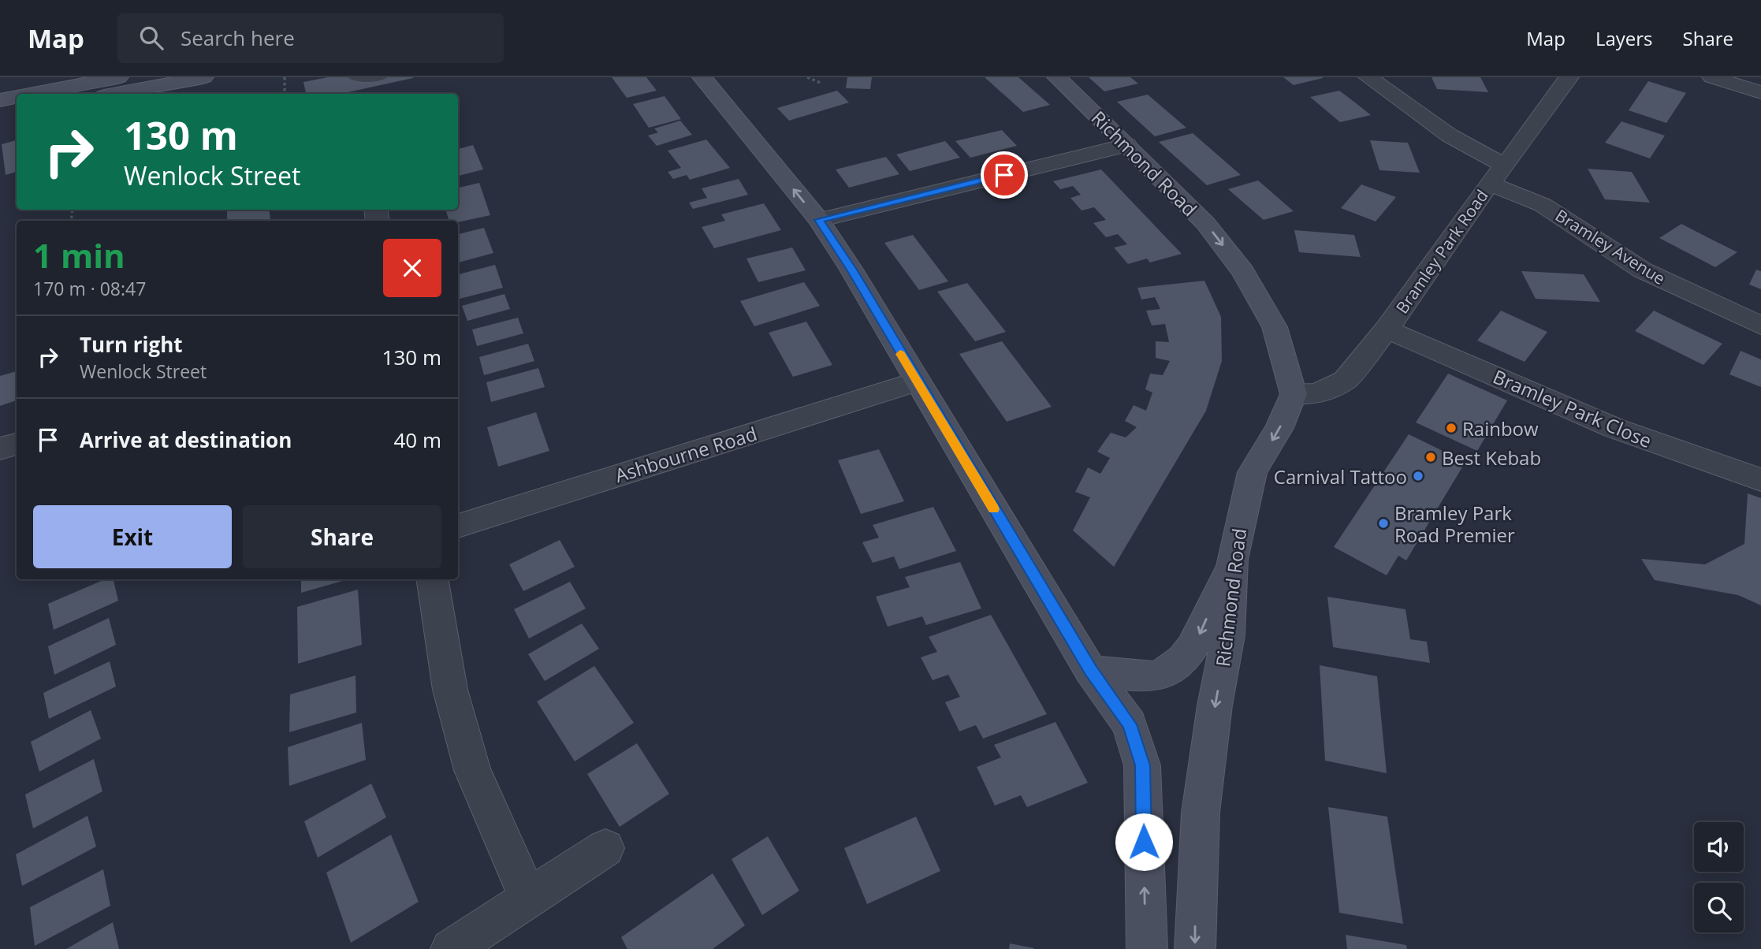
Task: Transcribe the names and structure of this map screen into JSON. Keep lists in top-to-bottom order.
{
  "streets": {
    "main road": ["Richmond Road"],
    "street": [
      "Bramley Avenue",
      "Bramley Park Road",
      "Bramley Park Close",
      "Ashbourne Road"
    ]
  },
  "crossings": [
    ["Richmond Road", "Bramley Park Road"],
    ["Bramley Avenue", "Bramley Park Road"],
    ["Bramley Park Road", "Bramley Park Close"]
  ],
  "places": [
    "Rainbow",
    "Best Kebab",
    "Carnival Tattoo",
    "Bramley Park Road Premier"
  ],
  "page": {
    "header": "Map",
    "search": "Search here",
    "nav": ["Map", "Layers", "Share"],
    "turn": ["130 m", "Wenlock Street"],
    "heading": ["1 min", "170 m · 08:47"],
    "list": [
      {
        "name": "Turn right",
        "note": "Wenlock Street",
        "value": "130 m"
      },
      {
        "name": "Arrive at destination",
        "value": "40 m"
      }
    ],
    "buttons": ["Exit", "Share"]
  }
}
